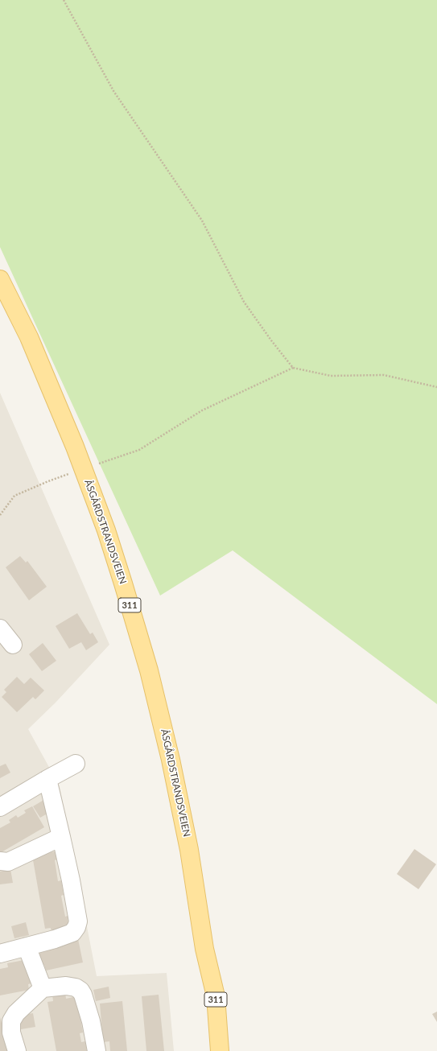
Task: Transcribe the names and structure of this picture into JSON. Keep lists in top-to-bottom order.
{
  "streets": {
    "main road": ["ÅSGÅRDSTRANDSVEIEN", "311"]
  }
}
